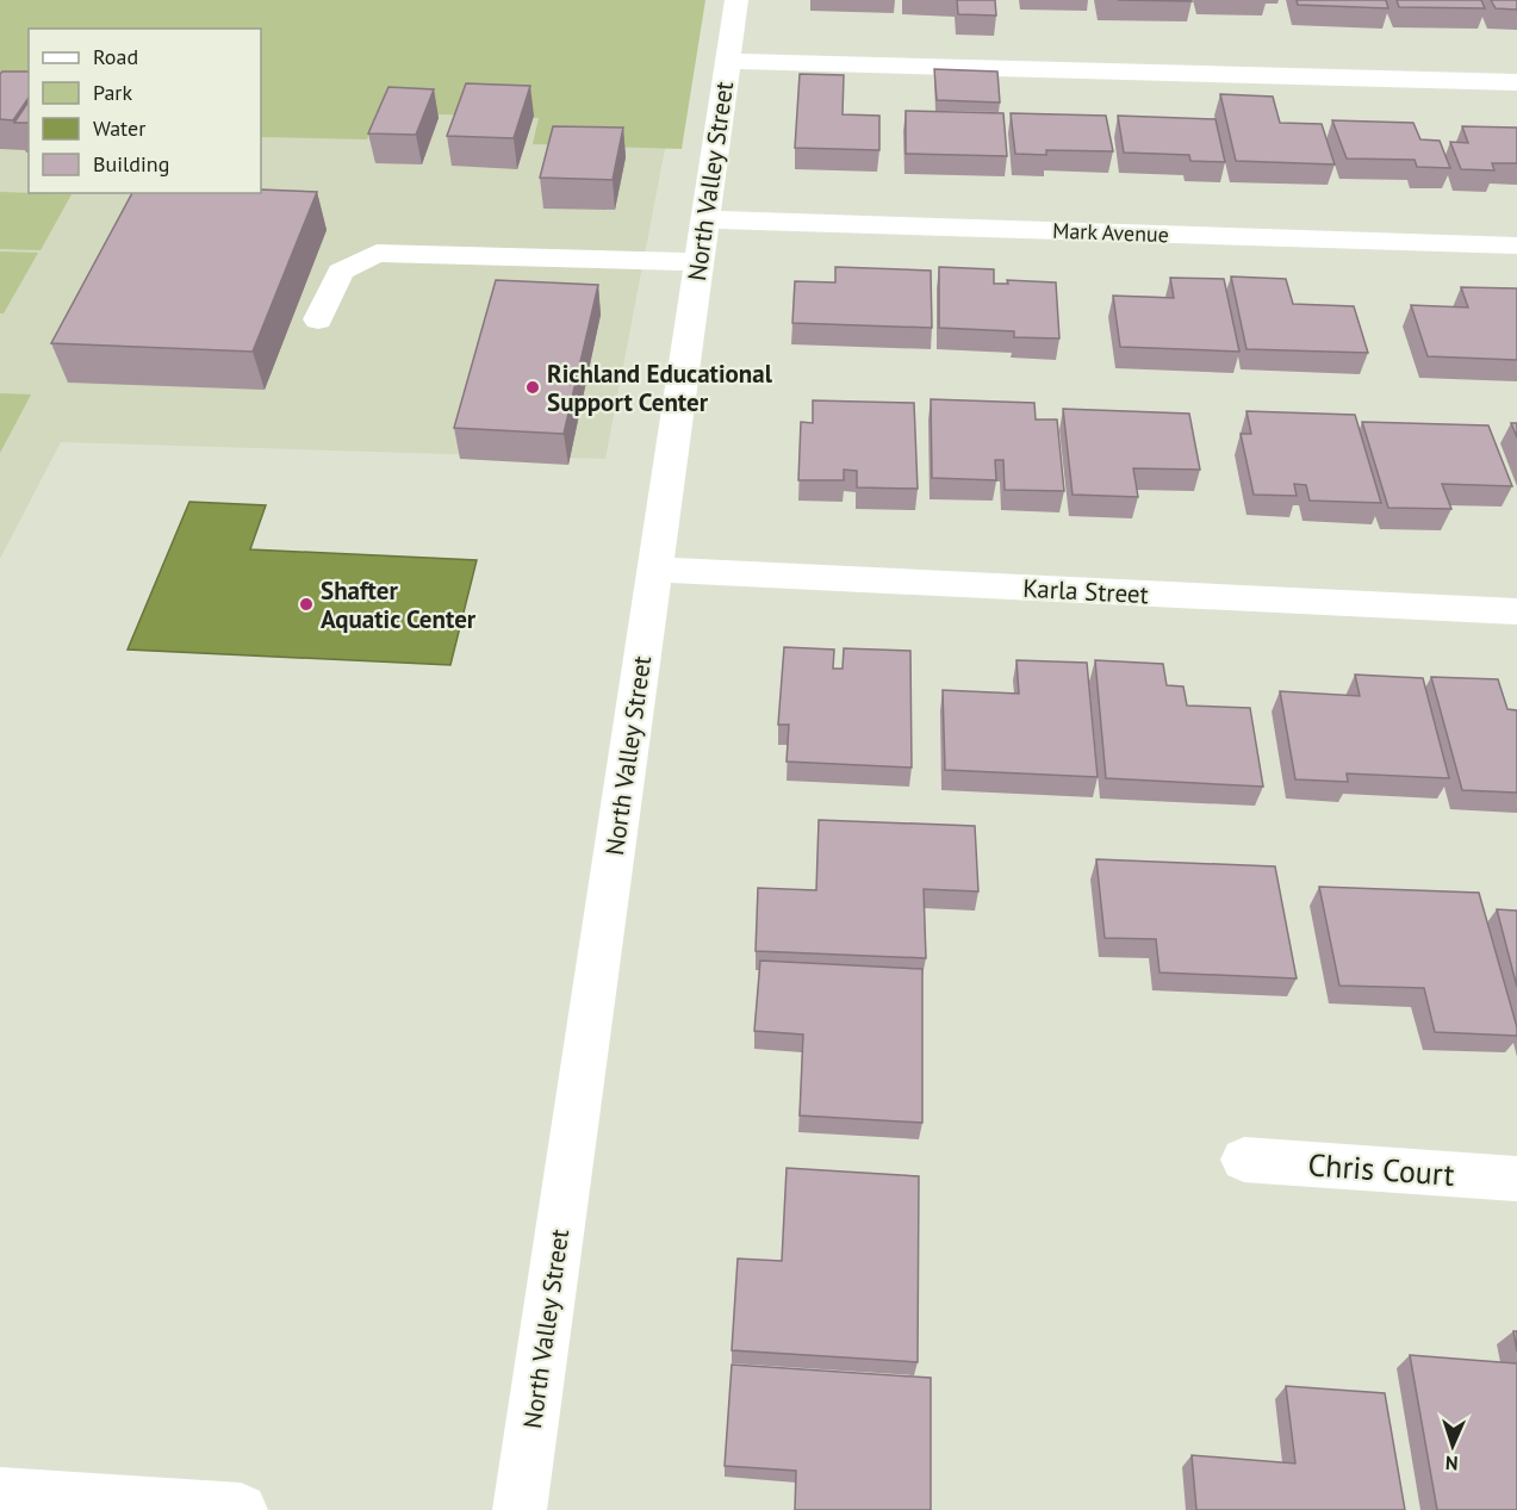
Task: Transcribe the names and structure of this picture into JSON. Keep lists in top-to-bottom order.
{
  "streets": {
    "street": [
      "North Valley Street",
      "Mark Avenue",
      "Karla Street",
      "Chris Court"
    ]
  },
  "crossings": [
    ["North Valley Street", "Mark Avenue"],
    ["North Valley Street", "Karla Street"]
  ],
  "places": ["Richland Educational Support Center", "Shafter Aquatic Center"],
  "legend": [
    "Road",
    "Park",
    "Water",
    "Building"
  ],
  "north": "bottom"
}
